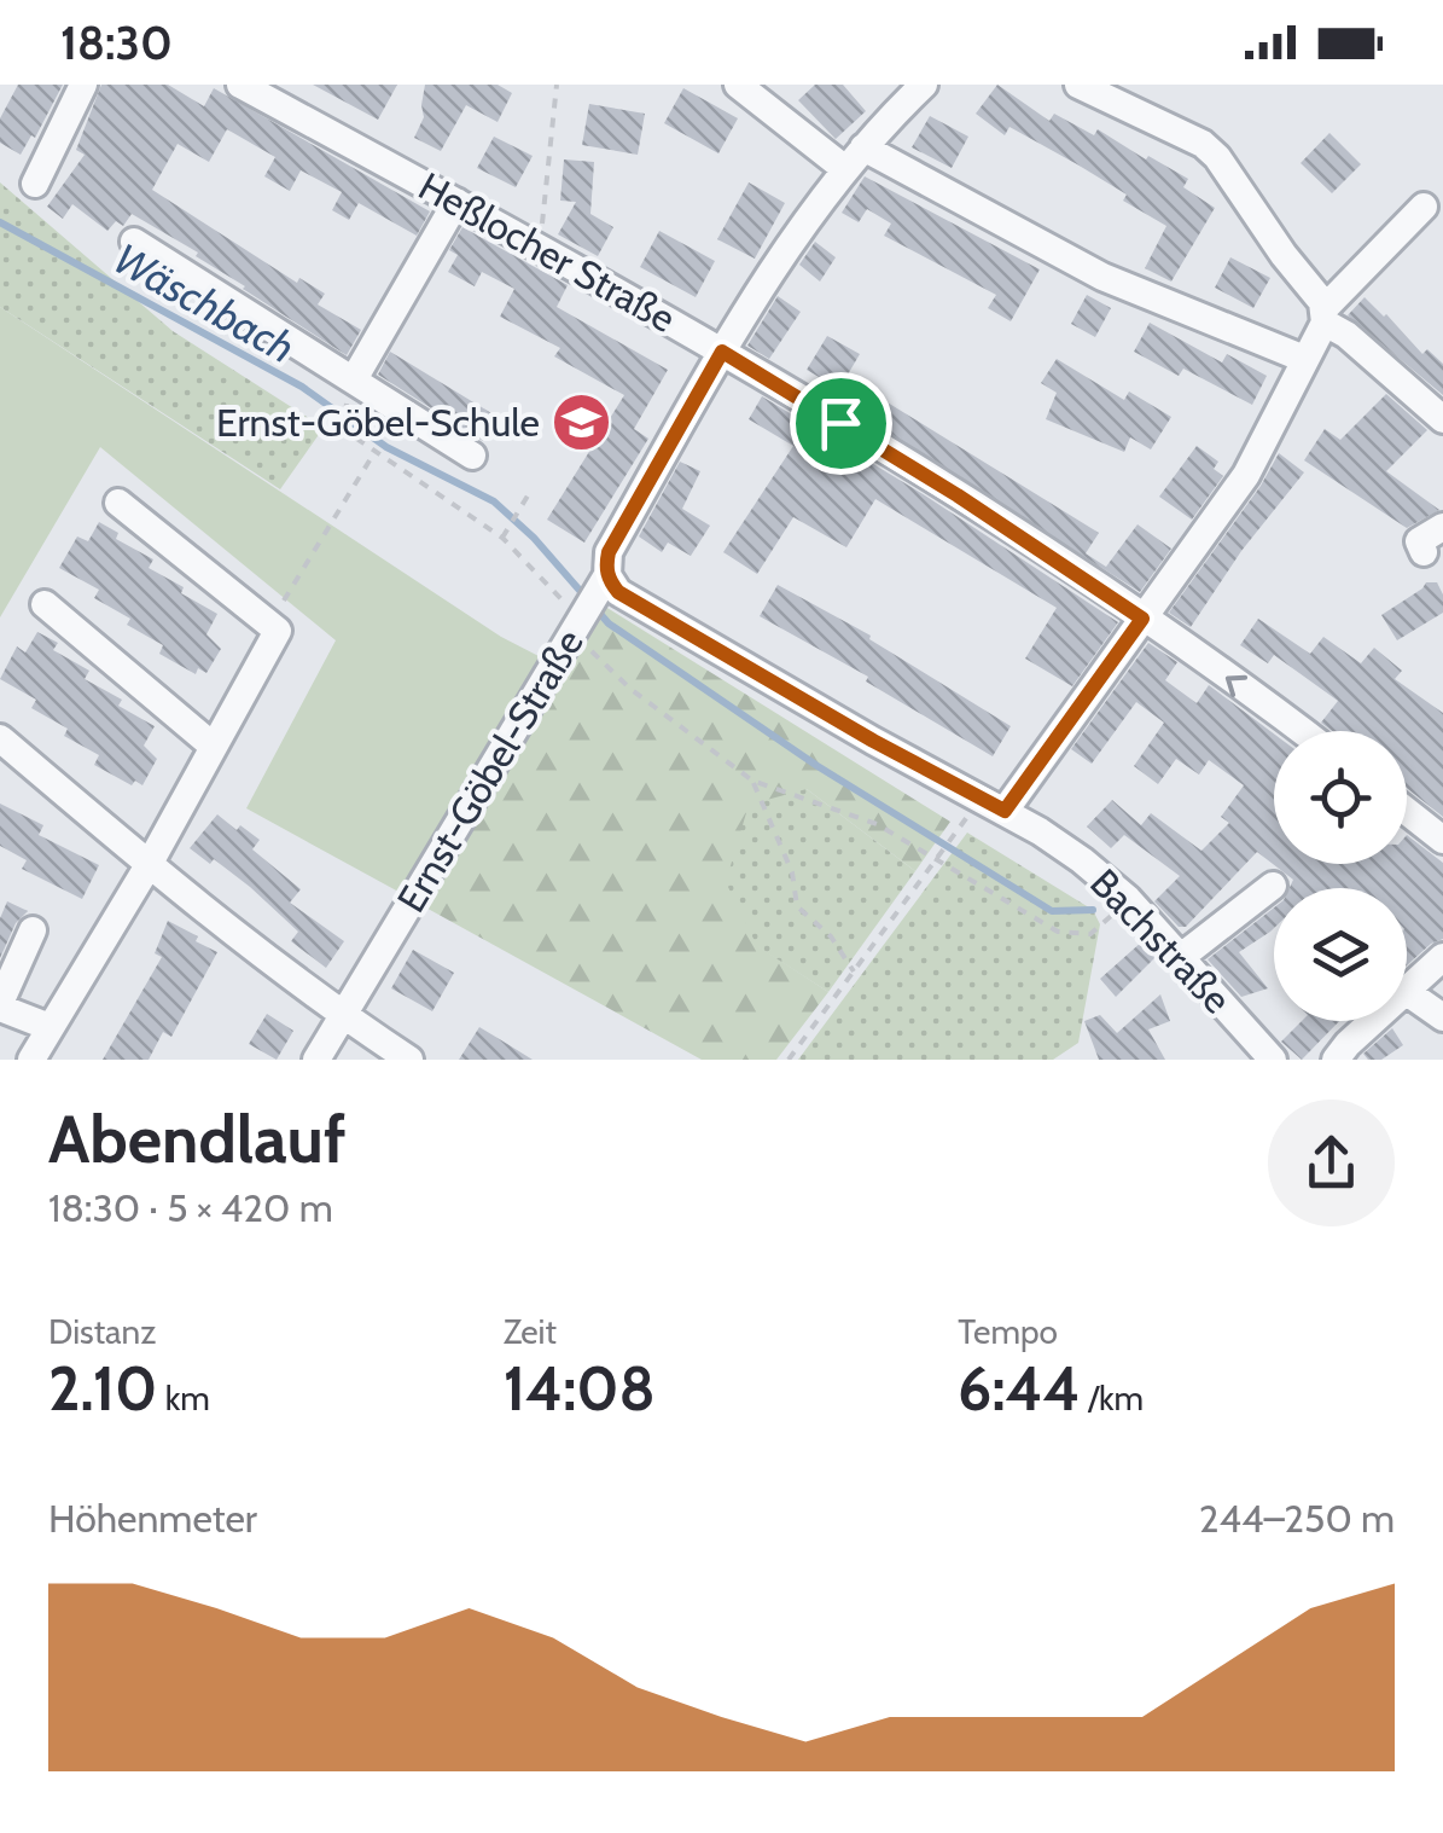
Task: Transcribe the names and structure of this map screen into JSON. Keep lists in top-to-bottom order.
{
  "streets": {
    "street": ["Heßlocher Straße", "Ernst-Göbel-Straße", "Bachstraße"]
  },
  "crossings": [
    ["Heßlocher Straße", "Ernst-Göbel-Straße"],
    ["Ernst-Göbel-Straße", "Bachstraße"]
  ],
  "water": ["Wäschbach"],
  "places": {
    "school or university": ["Ernst-Göbel-Schule"]
  },
  "page": {
    "status": "18:30",
    "heading": ["Abendlauf", "18:30 · 5 × 420 m"],
    "stats": [
      ["Distanz", "2.10 km"],
      ["Zeit", "14:08"],
      ["Tempo", "6:44 /km"]
    ],
    "chart": ["Höhenmeter", "244–250 m"]
  }
}
